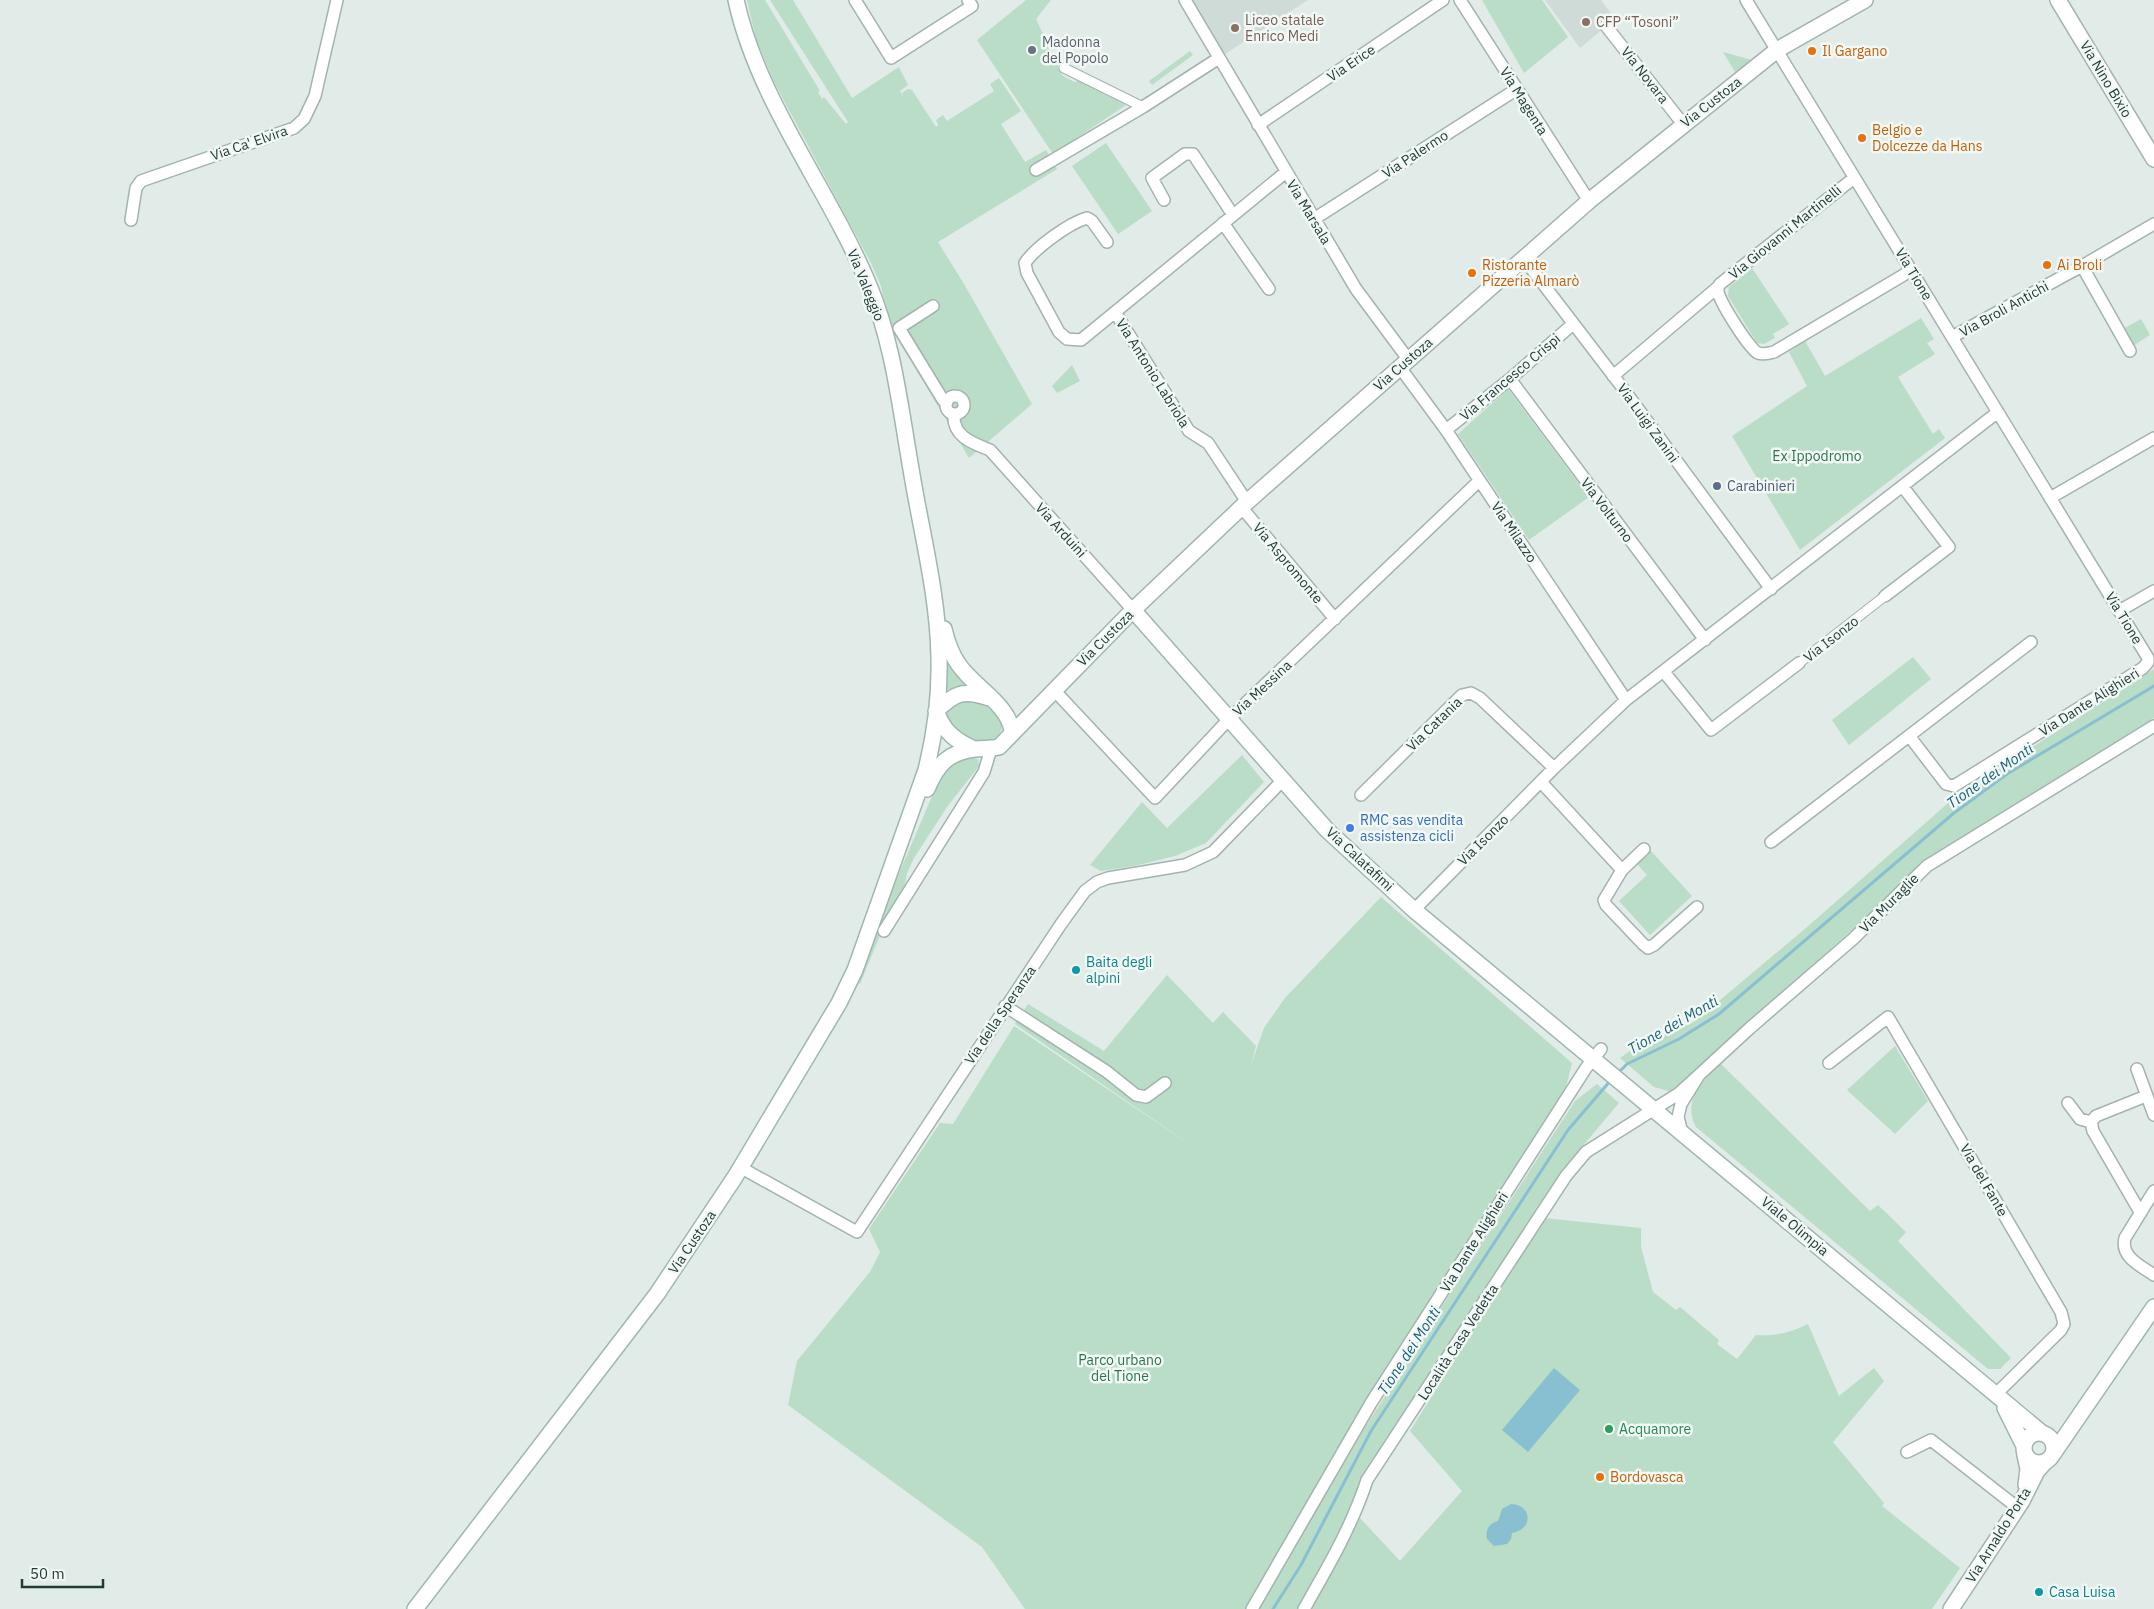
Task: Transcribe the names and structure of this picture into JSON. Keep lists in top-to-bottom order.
{
  "streets": {
    "main road": [
      "Via Nino Bixio",
      "Via Custoza",
      "Via Valeggio",
      "Via Calatafimi",
      "Viale Olimpia",
      "Via Arnaldo Porta"
    ],
    "street": [
      "Via Erice",
      "Via Novara",
      "Via Magenta",
      "Via Ca' Elvira",
      "Via Palermo",
      "Via Marsala",
      "Via Giovanni Martinelli",
      "Via Tione",
      "Via Broli Antichi",
      "Via Antonio Labriola",
      "Via Francesco Crispi",
      "Via Luigi Zanini",
      "Via Volturno",
      "Via Arduini",
      "Via Milazzo",
      "Via Aspromonte",
      "Via Isonzo",
      "Via Messina",
      "Via Dante Alighieri",
      "Via Catania",
      "Via Muraglie",
      "Via della Speranza",
      "Via del Fante",
      "Località Casa Vedetta"
    ]
  },
  "crossings": [
    ["Via Erice", "Via Marsala"],
    ["Via Novara", "Via Custoza"],
    ["Via Magenta", "Via Custoza"],
    ["Via Magenta", "Via Palermo"],
    ["Via Custoza", "Via Marsala"],
    ["Via Custoza", "Via Tione"],
    ["Via Custoza", "Via Valeggio"],
    ["Via Custoza", "Via Antonio Labriola"],
    ["Via Custoza", "Via Luigi Zanini"],
    ["Via Custoza", "Via Arduini"],
    ["Via Custoza", "Via Milazzo"],
    ["Via Custoza", "Via Aspromonte"],
    ["Via Custoza", "Via Messina"],
    ["Via Custoza", "Via Calatafimi"],
    ["Via Palermo", "Via Marsala"],
    ["Via Marsala", "Via Antonio Labriola"],
    ["Via Marsala", "Via Milazzo"],
    ["Via Giovanni Martinelli", "Via Tione"],
    ["Via Giovanni Martinelli", "Via Luigi Zanini"],
    ["Via Tione", "Via Broli Antichi"],
    ["Via Tione", "Via Isonzo"],
    ["Via Tione", "Via Dante Alighieri"],
    ["Via Antonio Labriola", "Via Aspromonte"],
    ["Via Francesco Crispi", "Via Luigi Zanini"],
    ["Via Francesco Crispi", "Via Volturno"],
    ["Via Francesco Crispi", "Via Milazzo"],
    ["Via Luigi Zanini", "Via Isonzo"],
    ["Via Volturno", "Via Isonzo"],
    ["Via Arduini", "Via Calatafimi"],
    ["Via Milazzo", "Via Isonzo"],
    ["Via Milazzo", "Via Messina"],
    ["Via Aspromonte", "Via Messina"],
    ["Via Isonzo", "Via Catania"],
    ["Via Isonzo", "Via Calatafimi"],
    ["Via Messina", "Via Calatafimi"],
    ["Via Dante Alighieri", "Via Calatafimi"],
    ["Via Dante Alighieri", "Viale Olimpia"],
    ["Via Calatafimi", "Via della Speranza"],
    ["Via Calatafimi", "Viale Olimpia"],
    ["Via Muraglie", "Viale Olimpia"],
    ["Via Muraglie", "Località Casa Vedetta"],
    ["Via del Fante", "Viale Olimpia"],
    ["Viale Olimpia", "Località Casa Vedetta"],
    ["Viale Olimpia", "Via Arnaldo Porta"]
  ],
  "water": ["Tione dei Monti"],
  "parks": ["Ex Ippodromo", "Parco urbano del Tione"],
  "places": [
    "CFP “Tosoni”",
    "Liceo statale Enrico Medi",
    "Madonna del Popolo",
    "Il Gargano",
    "Belgio e Dolcezze da Hans",
    "Ai Broli",
    "Ristorante Pizzeria Almarò",
    "Carabinieri",
    "RMC sas vendita assistenza cicli",
    "Baita degli alpini",
    "Acquamore",
    "Bordovasca",
    "Casa Luisa"
  ],
  "scale_bar": "50 m"
}
